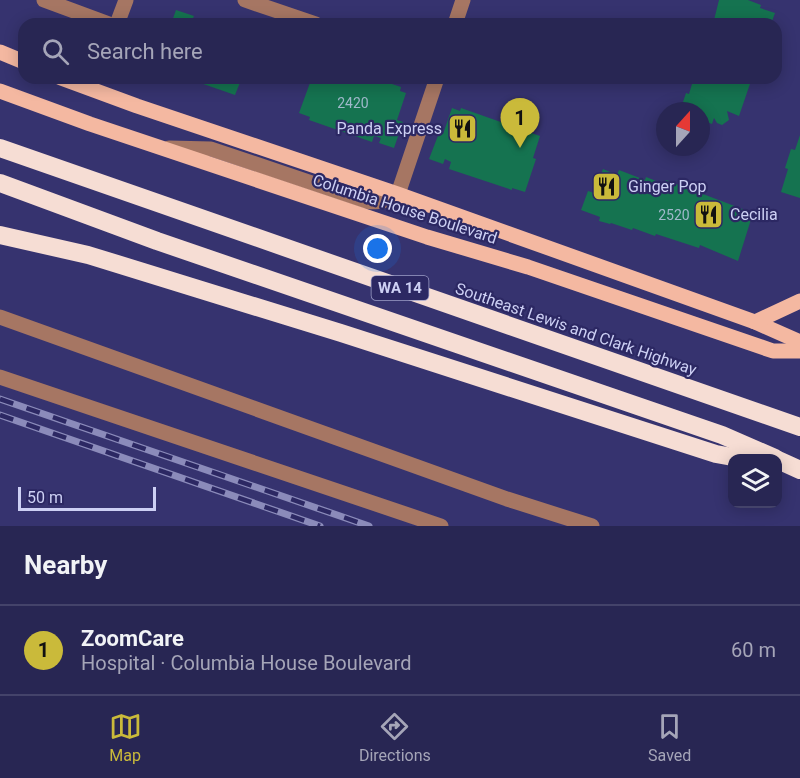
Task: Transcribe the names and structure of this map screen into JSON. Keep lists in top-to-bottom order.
{
  "streets": {
    "highway": ["WA 14", "Southeast Lewis and Clark Highway"],
    "main road": ["Columbia House Boulevard"]
  },
  "places": {
    "restaurant": ["Panda Express", "Ginger Pop", "Cecilia"]
  },
  "house_numbers": ["2420", "2520"],
  "scale_bar": "50 m",
  "north": "top",
  "page": {
    "search": "Search here",
    "pins": "1",
    "scale": "50 m",
    "heading": "Nearby",
    "list": [
      {
        "mark": "1",
        "name": "ZoomCare",
        "note": "Hospital · Columbia House Boulevard",
        "value": "60 m"
      }
    ],
    "nav": ["Map", "Directions", "Saved"]
  }
}
